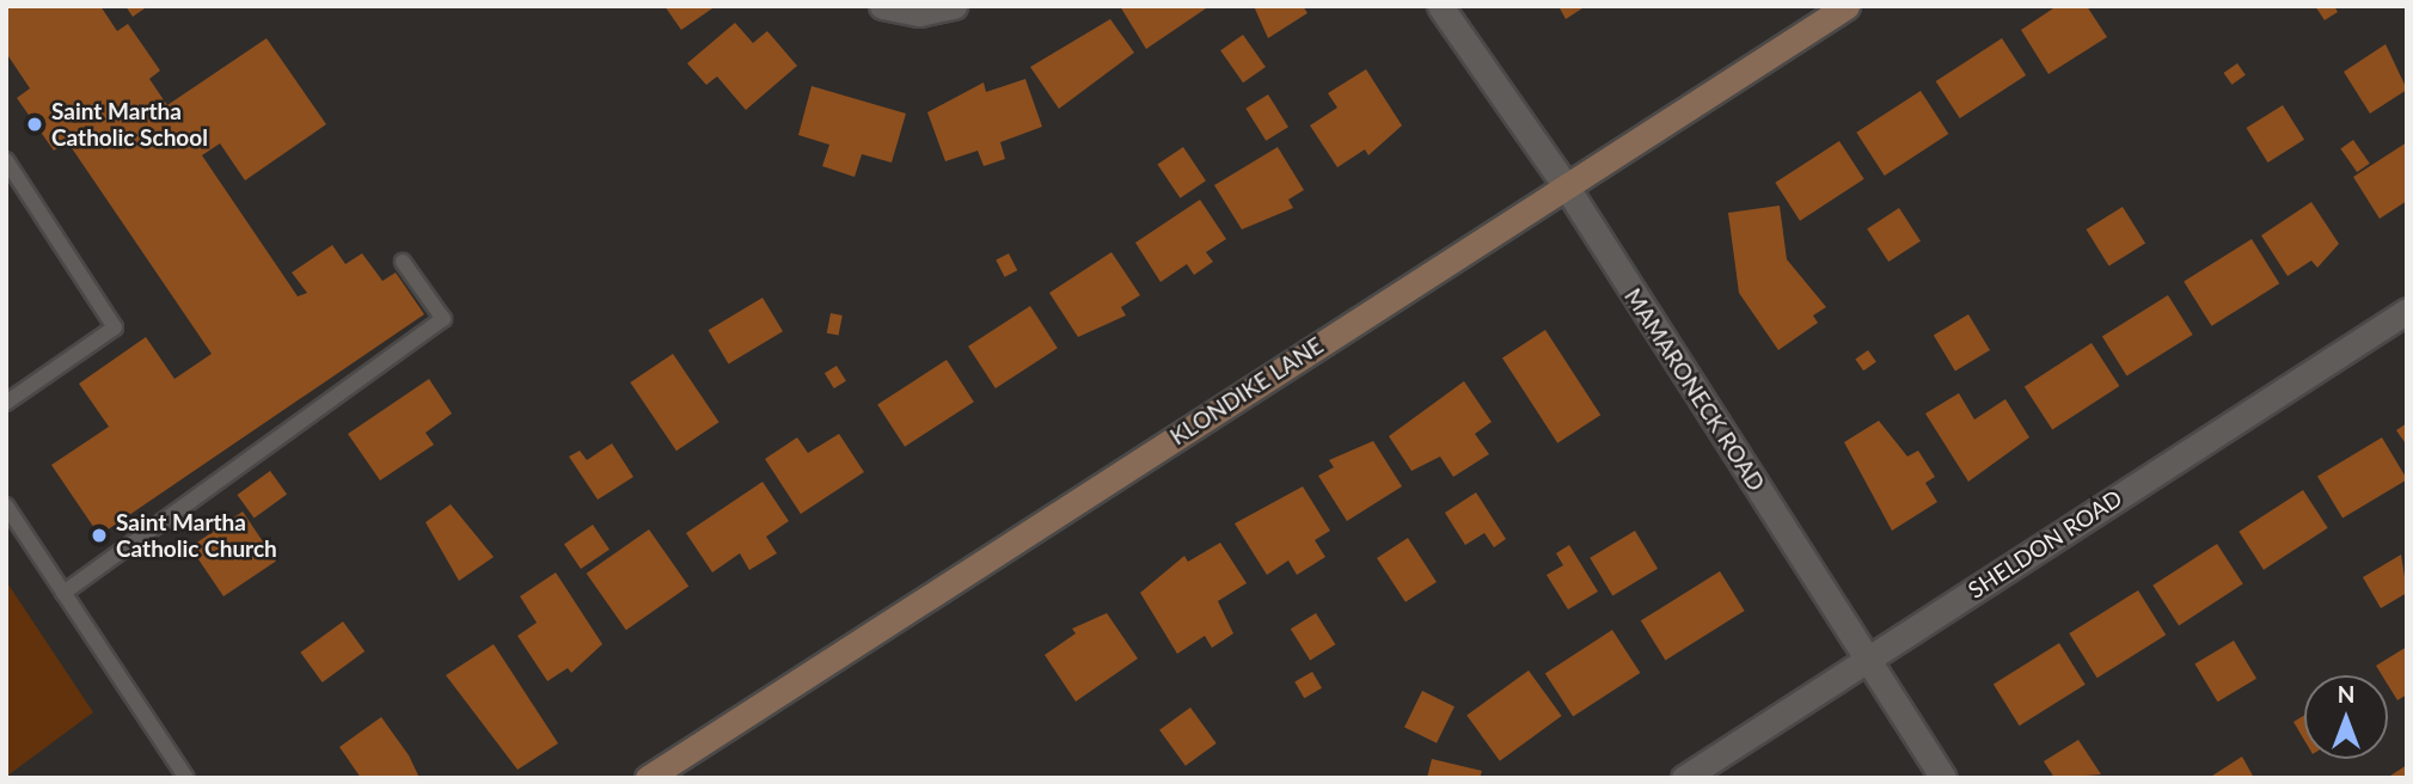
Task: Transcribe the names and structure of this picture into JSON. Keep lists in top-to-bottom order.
{
  "streets": {
    "street": ["MAMARONECK ROAD", "KLONDIKE LANE", "SHELDON ROAD"]
  },
  "crossings": [
    ["MAMARONECK ROAD", "KLONDIKE LANE"],
    ["MAMARONECK ROAD", "SHELDON ROAD"]
  ],
  "places": ["Saint Martha Catholic School", "Saint Martha Catholic Church"],
  "north": "top"
}
